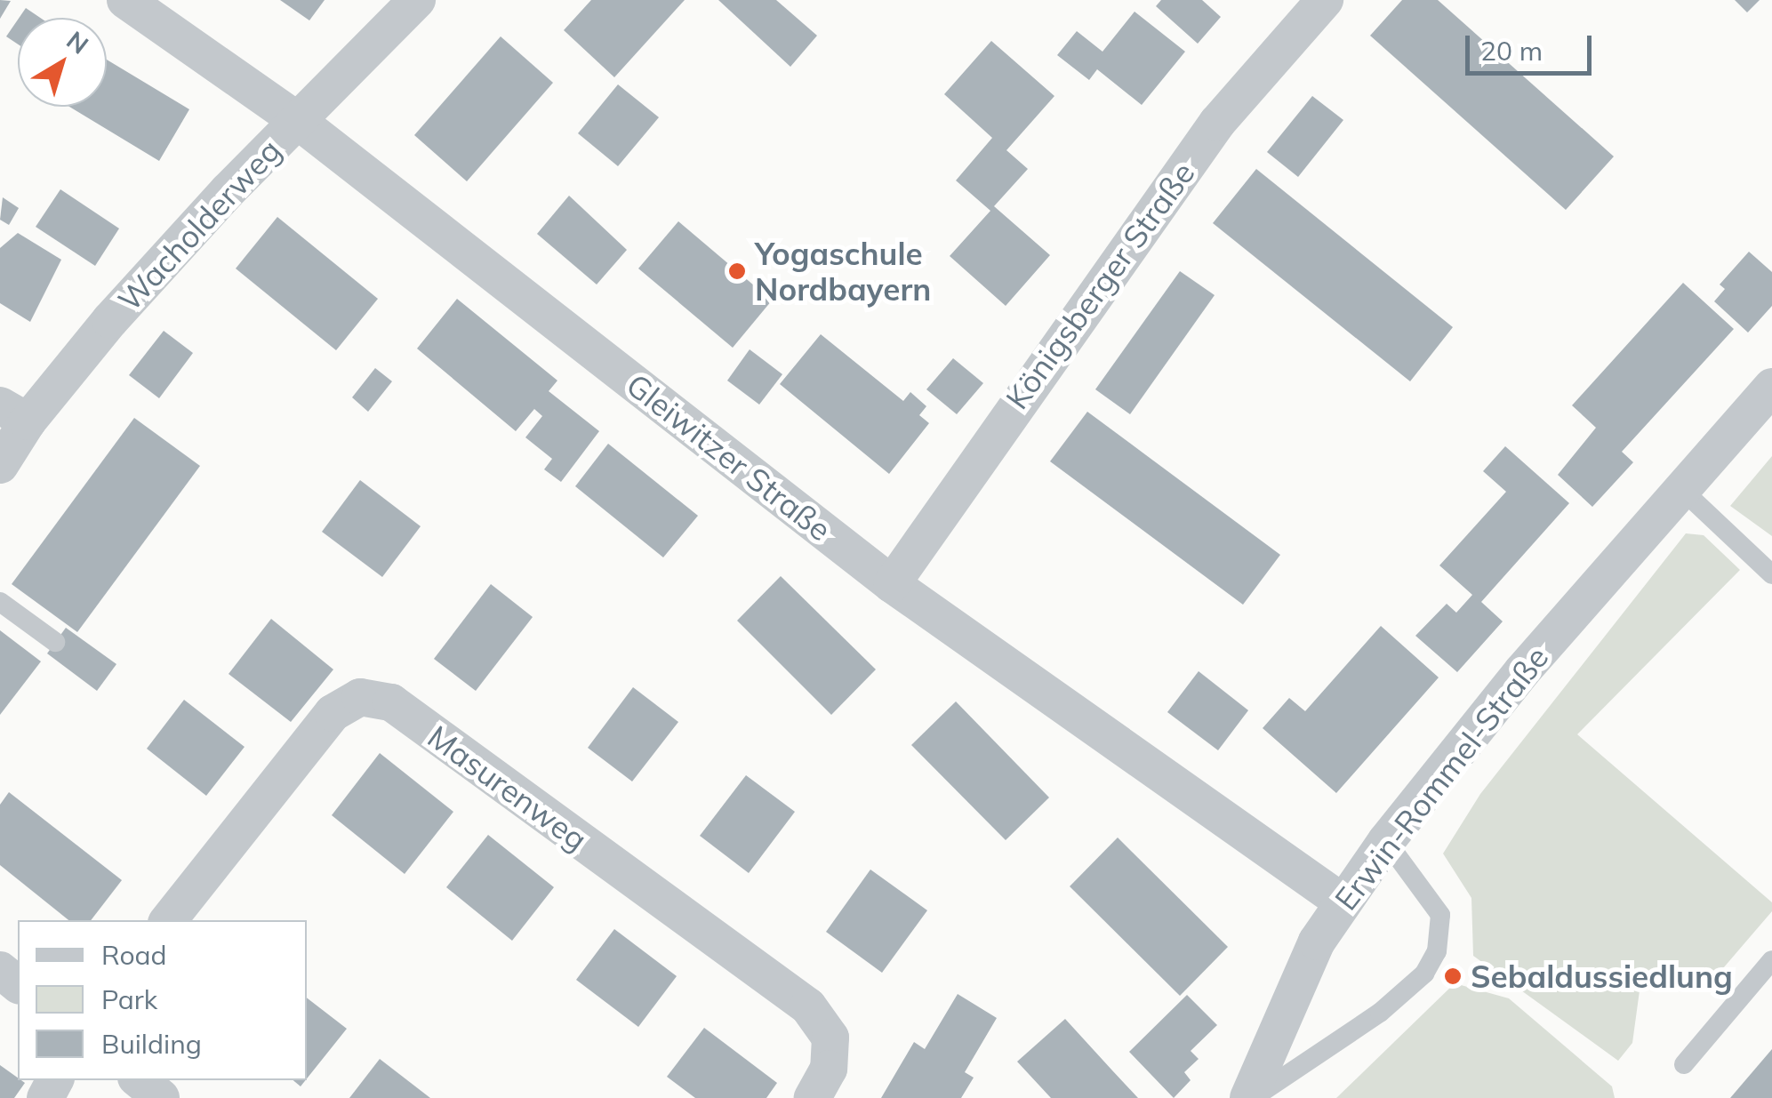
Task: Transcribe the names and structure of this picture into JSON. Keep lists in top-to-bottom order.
{
  "streets": {
    "street": [
      "Wacholderweg",
      "Königsberger Straße",
      "Gleiwitzer Straße",
      "Erwin-Rommel-Straße",
      "Masurenweg"
    ]
  },
  "crossings": [
    ["Wacholderweg", "Gleiwitzer Straße"],
    ["Königsberger Straße", "Gleiwitzer Straße"],
    ["Gleiwitzer Straße", "Erwin-Rommel-Straße"]
  ],
  "places": ["Yogaschule Nordbayern", "Sebaldussiedlung"],
  "legend": ["Road", "Park", "Building"],
  "scale_bar": "20 m",
  "north": "top right"
}
